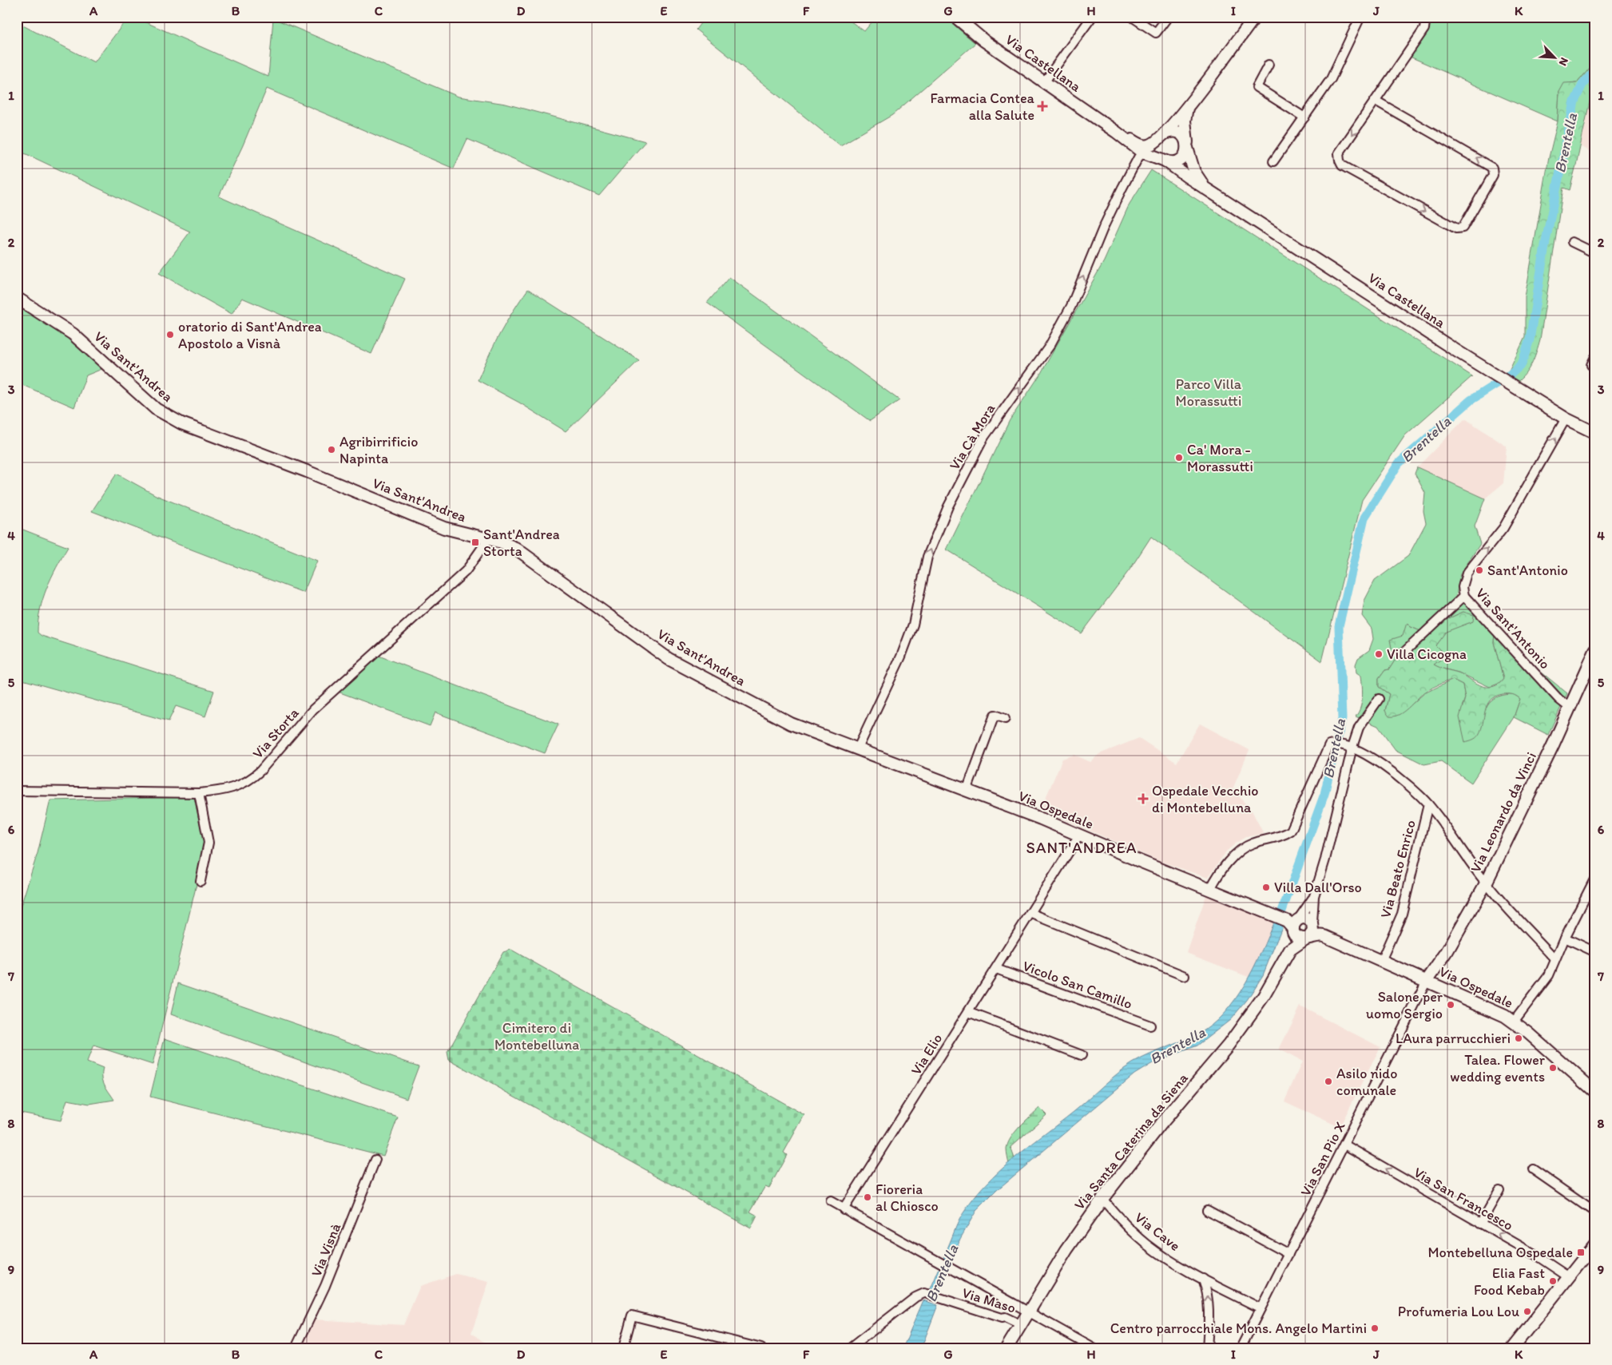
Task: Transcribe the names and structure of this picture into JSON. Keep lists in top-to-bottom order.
{
  "streets": {
    "street": [
      "Via Castellana",
      "Via Sant'Andrea",
      "Via Cà Mora",
      "Via Sant'Antonio",
      "Via Storta",
      "Via Ospedale",
      "Via Leonardo da Vinci",
      "Via Beato Enrico",
      "Vicolo San Camillo",
      "Via Elio",
      "Via Santa Caterina da Siena",
      "Via San Pio X",
      "Via San Francesco",
      "Via Cave",
      "Via Visnà",
      "Via Maso"
    ]
  },
  "crossings": [
    ["Via Castellana", "Via Cà Mora"],
    ["Via Castellana", "Via Sant'Antonio"],
    ["Via Sant'Andrea", "Via Cà Mora"],
    ["Via Sant'Andrea", "Via Storta"],
    ["Via Sant'Andrea", "Via Ospedale"],
    ["Via Cà Mora", "Via Ospedale"],
    ["Via Sant'Antonio", "Via Leonardo da Vinci"],
    ["Via Ospedale", "Via Leonardo da Vinci"],
    ["Via Ospedale", "Via Beato Enrico"],
    ["Via Ospedale", "Via Elio"],
    ["Via Ospedale", "Via Santa Caterina da Siena"],
    ["Via Ospedale", "Via San Pio X"],
    ["Via Leonardo da Vinci", "Via San Pio X"],
    ["Vicolo San Camillo", "Via Elio"],
    ["Via Santa Caterina da Siena", "Via Cave"],
    ["Via Santa Caterina da Siena", "Via Maso"],
    ["Via San Pio X", "Via San Francesco"],
    ["Via San Pio X", "Via Cave"]
  ],
  "one_way": ["Via Cà Mora", "Via Sant'Antonio", "Via San Francesco"],
  "districts": ["SANT'ANDREA"],
  "water": ["Brentella"],
  "parks": ["Parco Villa Morassutti", "Cimitero di Montebelluna"],
  "places": {
    "health": ["Farmacia Contea alla Salute", "Ospedale Vecchio di Montebelluna"],
    "other": [
      "oratorio di Sant'Andrea Apostolo a Visnà",
      "Agribirrificio Napinta",
      "Ca' Mora - Morassutti",
      "Sant'Antonio",
      "Villa Cicogna",
      "Villa Dall'Orso",
      "Salone per uomo Sergio",
      "LAura parrucchieri",
      "Talea. Flower wedding events",
      "Asilo nido comunale",
      "Fioreria al Chiosco",
      "Elia Fast Food Kebab",
      "Profumeria Lou Lou",
      "Centro parrocchiale Mons. Angelo Martini"
    ],
    "transit": ["Sant'Andrea Storta", "Montebelluna Ospedale"]
  },
  "north": "bottom right",
  "grid": {
    "columns": [
      "A",
      "B",
      "C",
      "D",
      "E",
      "F",
      "G",
      "H",
      "I",
      "J",
      "K"
    ],
    "rows": [
      "1",
      "2",
      "3",
      "4",
      "5",
      "6",
      "7",
      "8",
      "9"
    ]
  }
}
